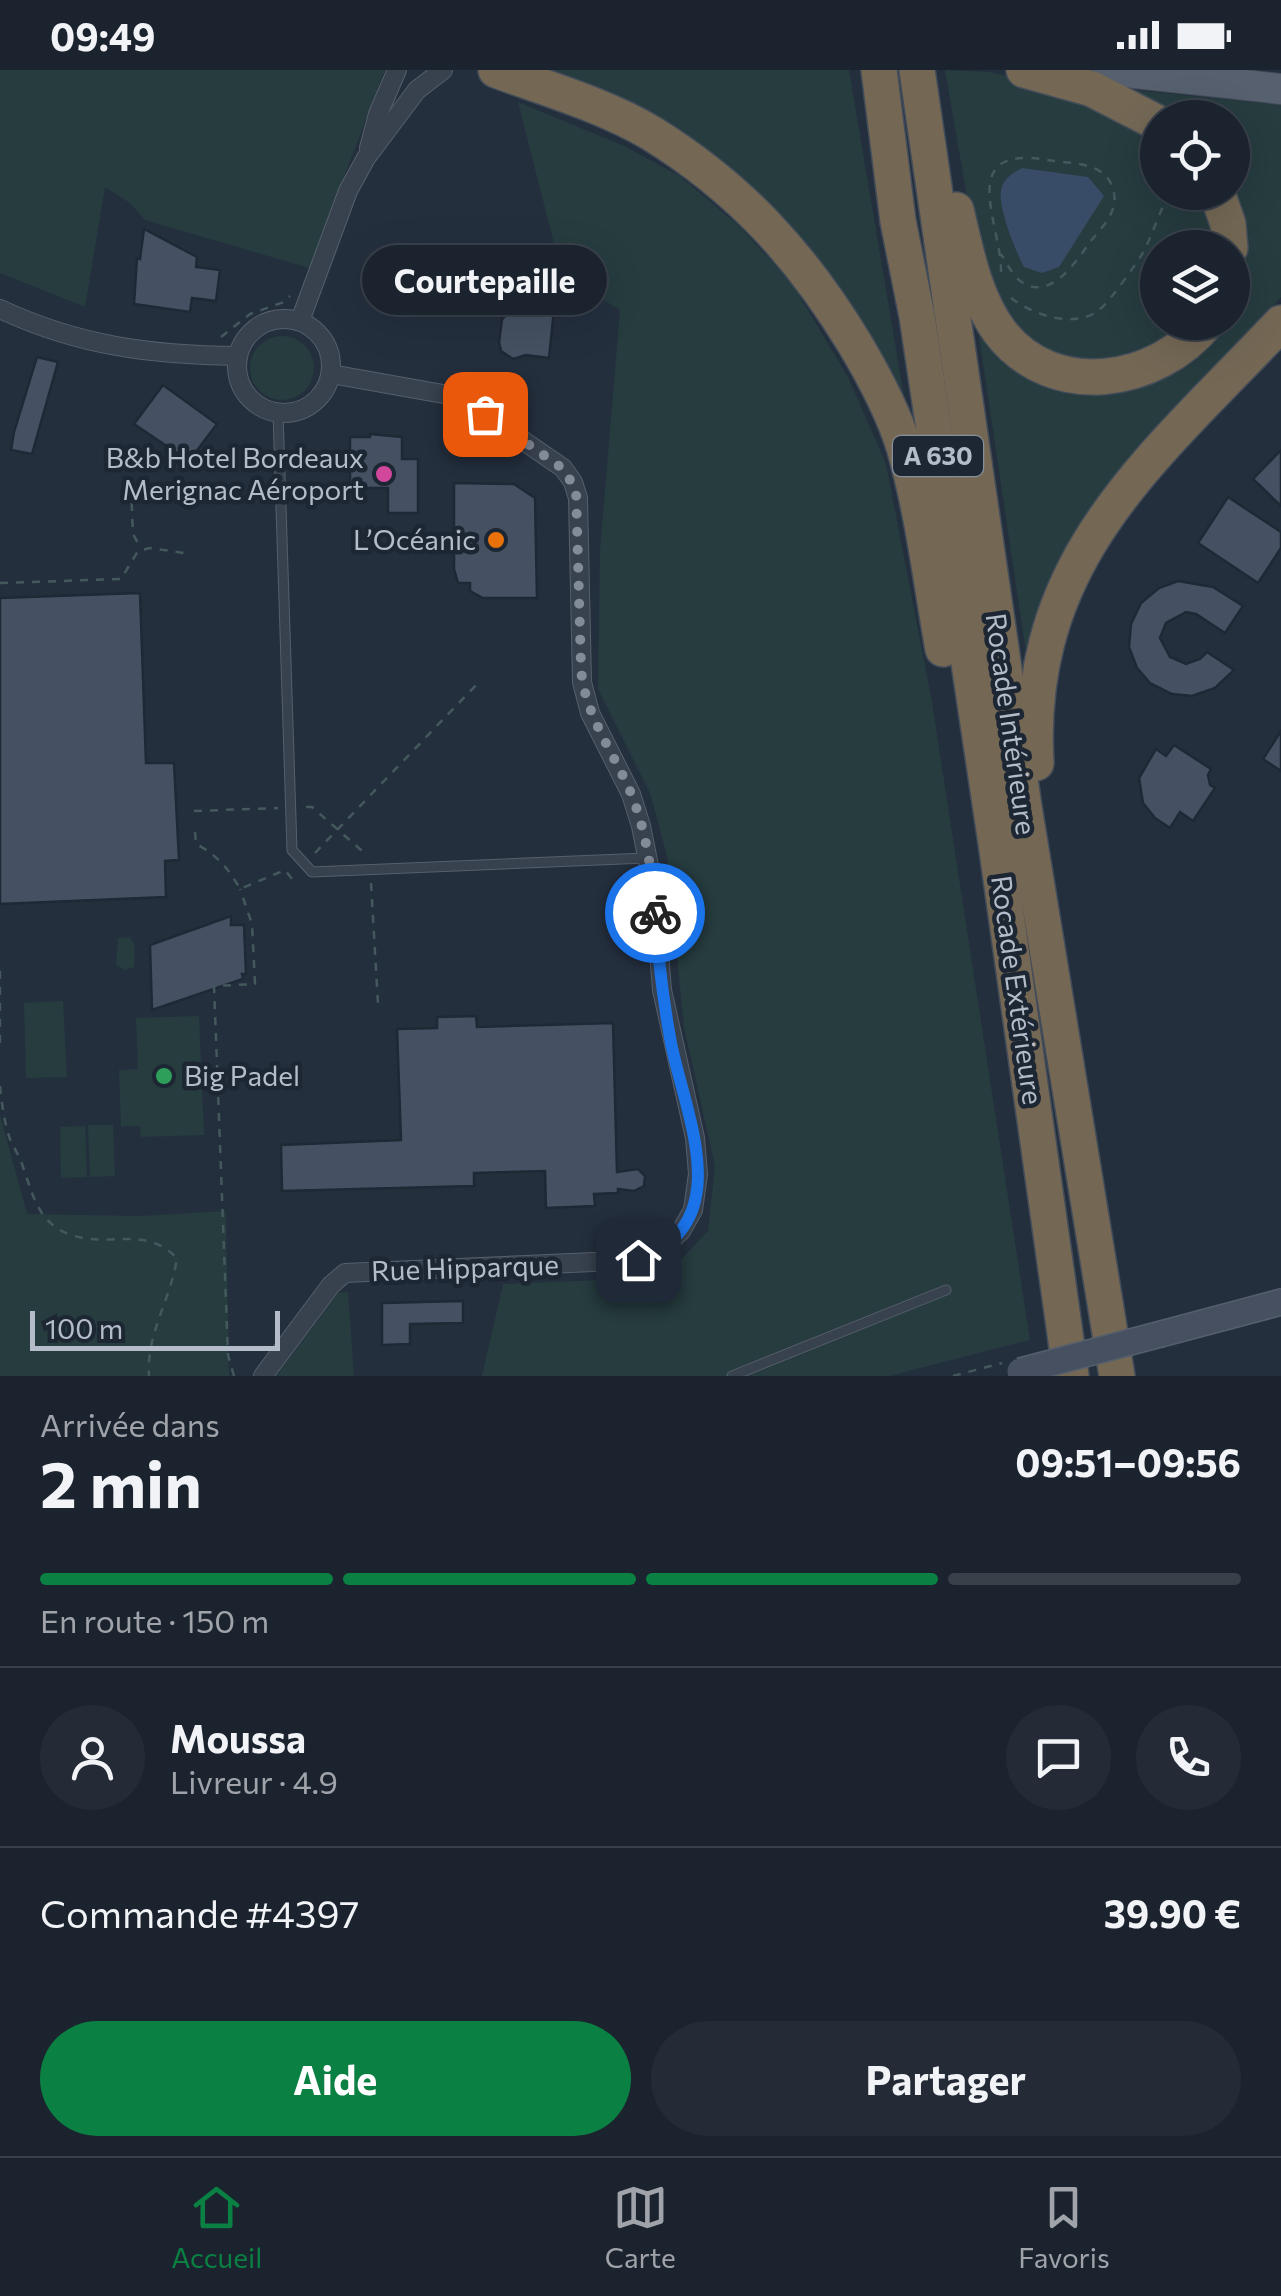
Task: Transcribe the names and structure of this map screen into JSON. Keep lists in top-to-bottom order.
{
  "streets": {
    "highway": ["A 630", "Rocade Intérieure", "Rocade Extérieure"],
    "street": ["Rue Hipparque"]
  },
  "places": [
    "Courtepaille",
    "B&b Hotel Bordeaux Merignac Aéroport",
    "L’Océanic",
    "Big Padel"
  ],
  "scale_bar": "100 m",
  "page": {
    "status": "09:49",
    "bubble": "Courtepaille",
    "scale": "100 m",
    "heading": ["2 min", "Arrivée dans", "09:51–09:56"],
    "panel": [
      "Moussa",
      "Livreur · 4.9",
      "Commande #4397",
      "39.90 €"
    ],
    "bar": "En route · 150 m",
    "buttons": ["Aide", "Partager"],
    "tabs": ["Accueil", "Carte", "Favoris"]
  }
}
